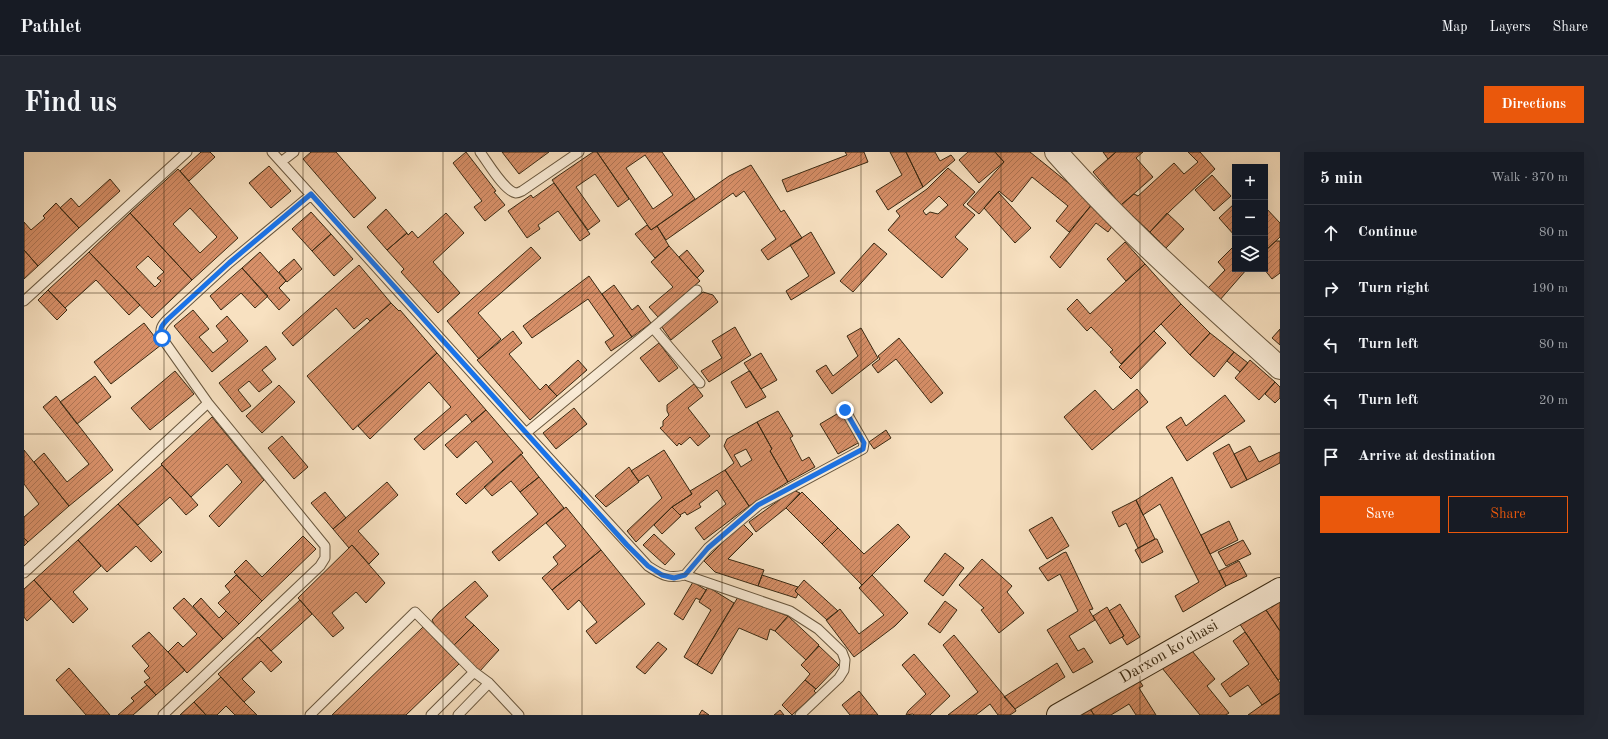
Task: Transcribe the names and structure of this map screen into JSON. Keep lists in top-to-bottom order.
{
  "streets": {
    "street": ["Darxon ko'chasi"]
  },
  "page": {
    "header": "Pathlet",
    "nav": ["Map", "Layers", "Share"],
    "buttons": [
      "Directions",
      ["Save", "Share"]
    ],
    "title": "Find us",
    "heading": ["5 min", "Walk · 370 m"],
    "map_buttons": ["+", "−"],
    "list": [
      ["Continue", "80 m"],
      ["Turn right", "190 m"],
      ["Turn left", "80 m"],
      ["Turn left", "20 m"],
      "Arrive at destination"
    ]
  }
}
